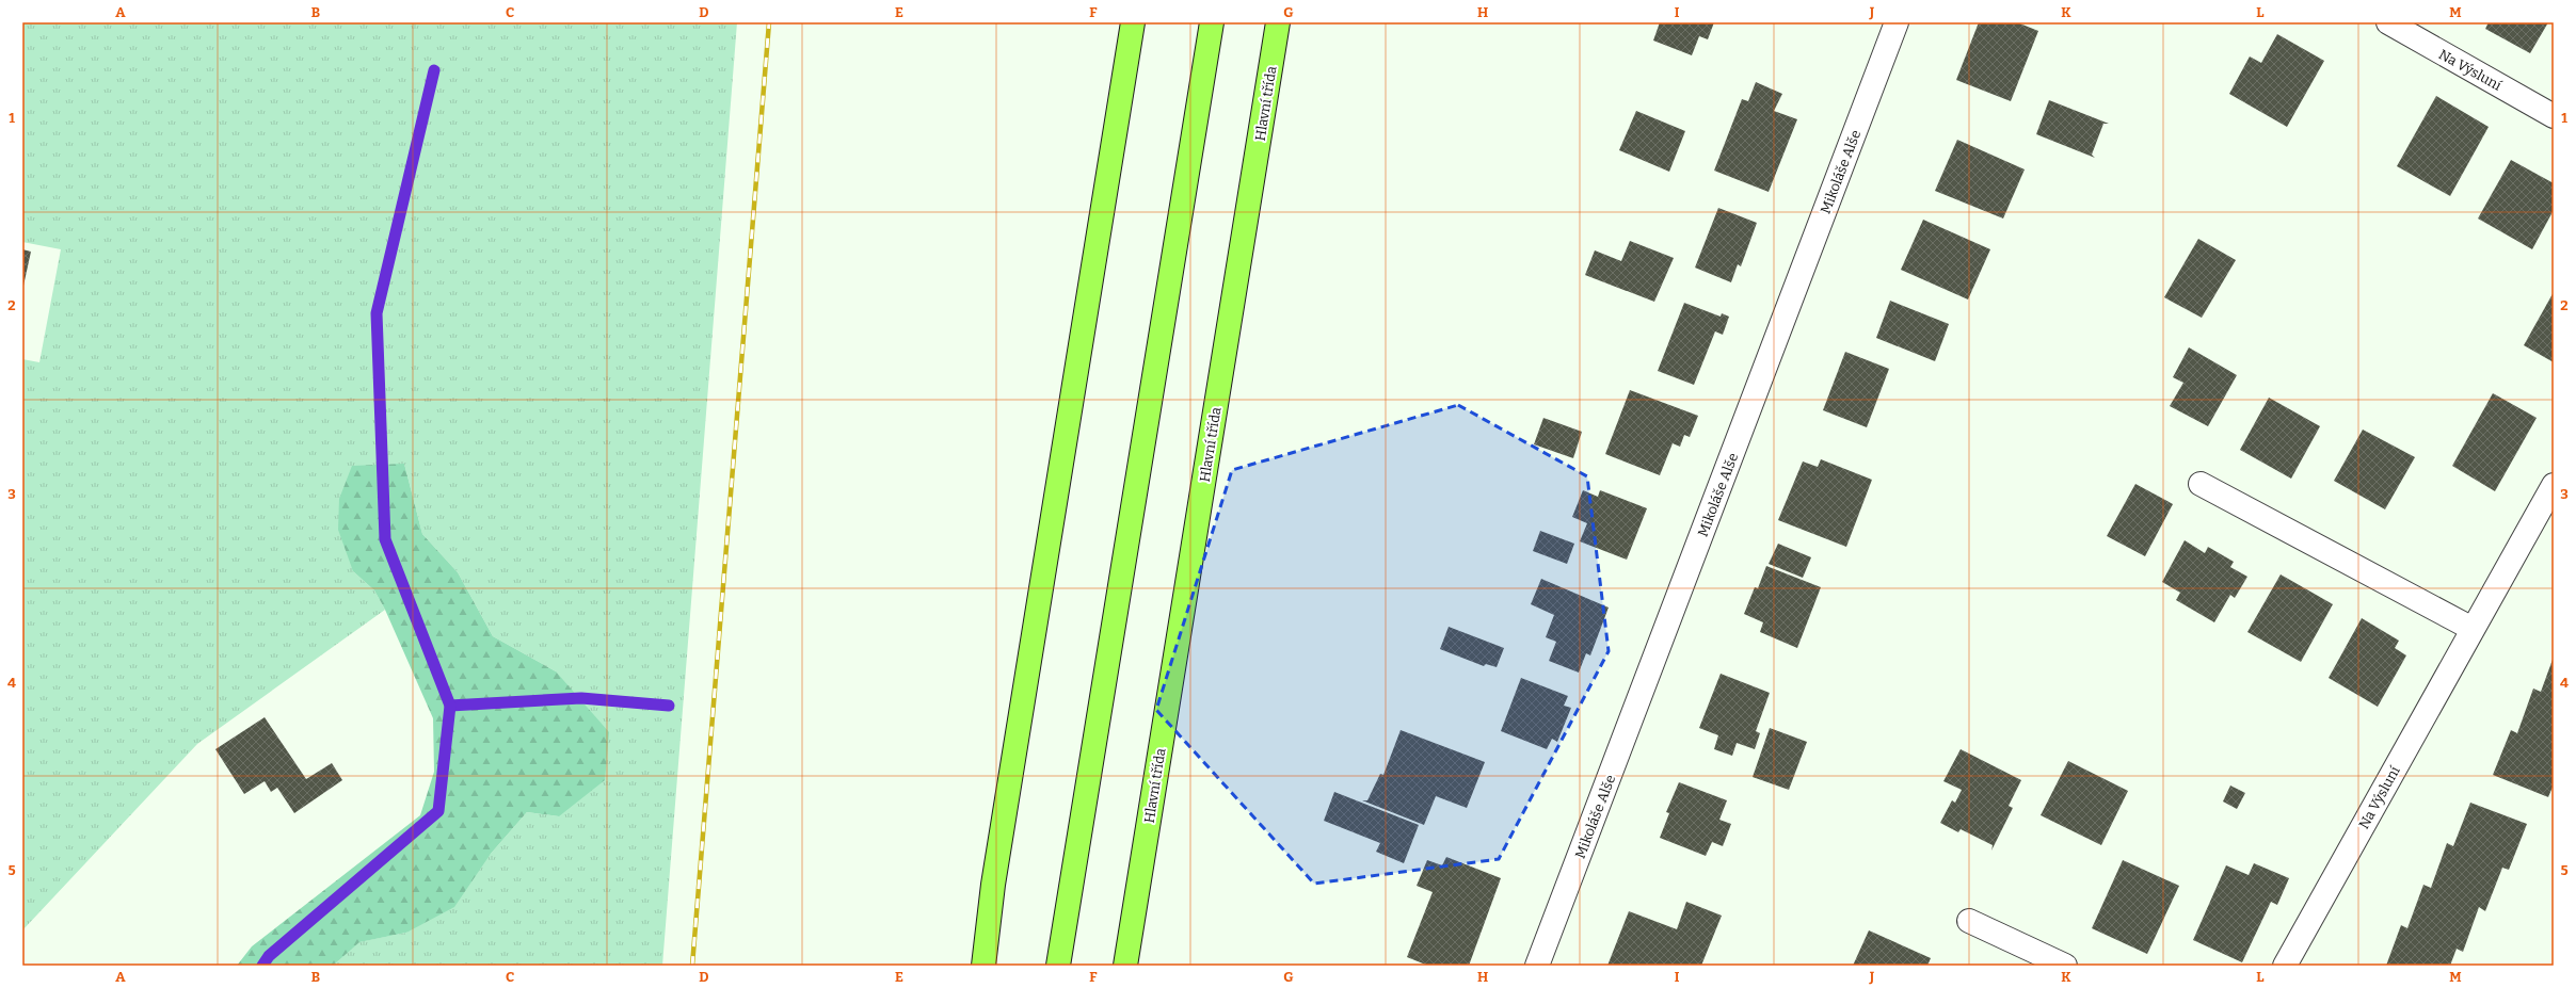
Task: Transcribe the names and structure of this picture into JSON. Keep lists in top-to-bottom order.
{
  "streets": {
    "highway": ["Hlavní třída"],
    "street": ["Na Výsluní", "Mikoláše Alše"]
  },
  "grid": {
    "columns": [
      "A",
      "B",
      "C",
      "D",
      "E",
      "F",
      "G",
      "H",
      "I",
      "J",
      "K",
      "L",
      "M"
    ],
    "rows": [
      "1",
      "2",
      "3",
      "4",
      "5"
    ]
  }
}
